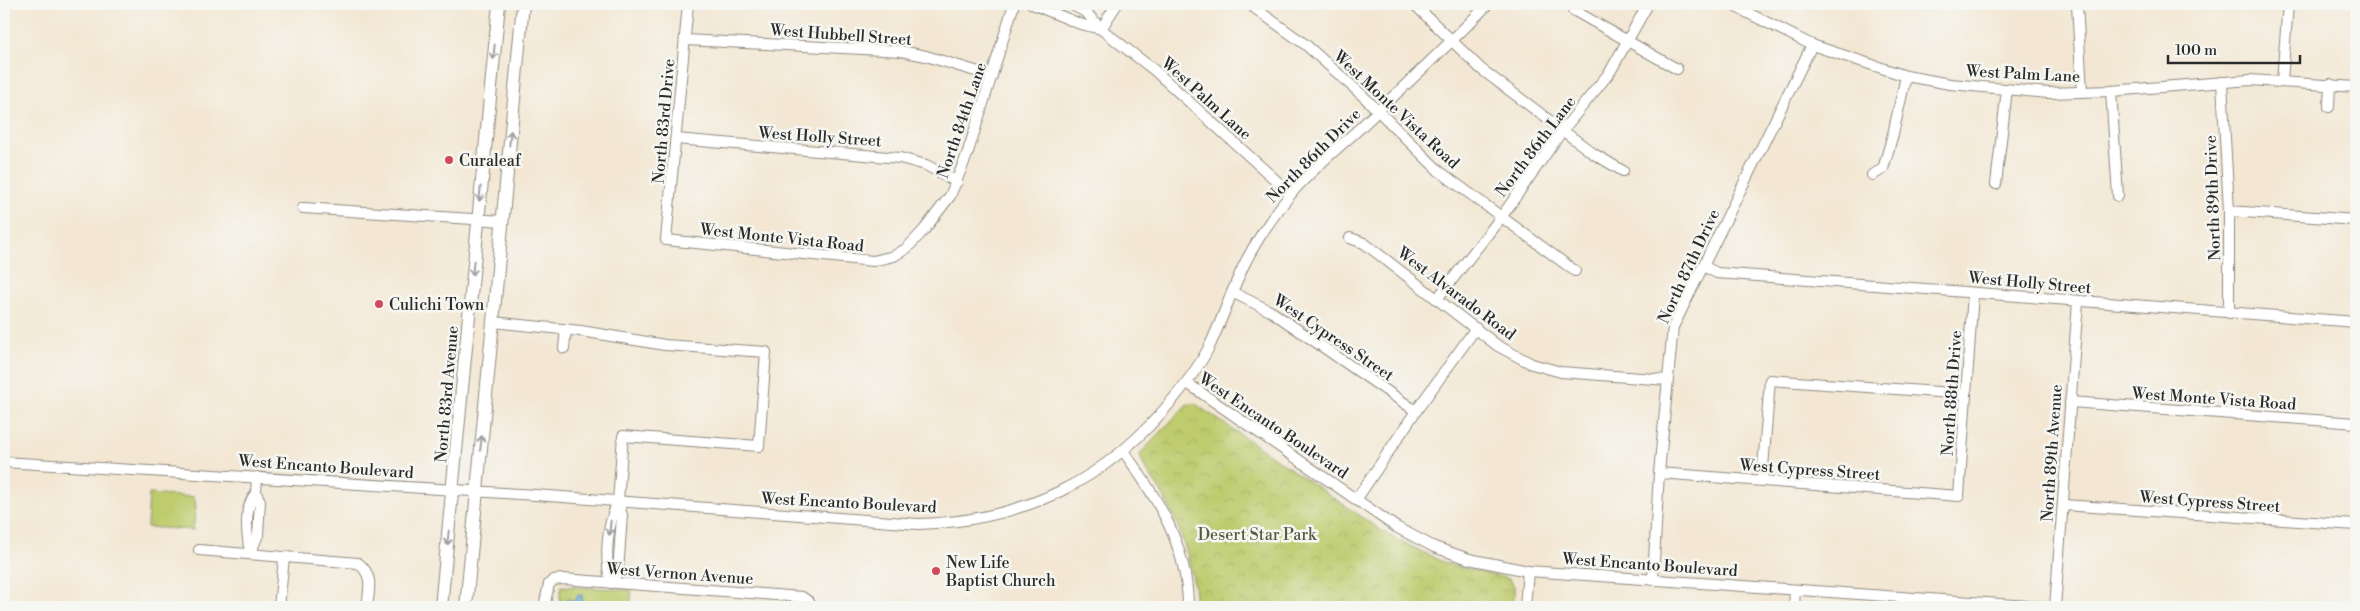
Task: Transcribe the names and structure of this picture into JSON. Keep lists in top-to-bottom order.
{
  "streets": {
    "main road": ["North 83rd Avenue"],
    "street": [
      "West Hubbell Street",
      "West Palm Lane",
      "West Monte Vista Road",
      "North 84th Lane",
      "North 83rd Drive",
      "West Holly Street",
      "North 86th Lane",
      "North 86th Drive",
      "North 89th Drive",
      "North 87th Drive",
      "West Alvarado Road",
      "West Cypress Street",
      "North 88th Drive",
      "West Encanto Boulevard",
      "North 89th Avenue",
      "West Vernon Avenue"
    ]
  },
  "crossings": [
    ["West Hubbell Street", "North 84th Lane"],
    ["West Hubbell Street", "North 83rd Drive"],
    ["West Palm Lane", "North 86th Drive"],
    ["West Palm Lane", "North 89th Drive"],
    ["West Palm Lane", "North 87th Drive"],
    ["West Monte Vista Road", "North 84th Lane"],
    ["West Monte Vista Road", "North 83rd Drive"],
    ["West Monte Vista Road", "North 86th Lane"],
    ["West Monte Vista Road", "North 86th Drive"],
    ["West Monte Vista Road", "North 89th Avenue"],
    ["North 84th Lane", "West Holly Street"],
    ["North 83rd Drive", "West Holly Street"],
    ["West Holly Street", "North 89th Drive"],
    ["West Holly Street", "North 87th Drive"],
    ["West Holly Street", "North 88th Drive"],
    ["West Holly Street", "North 89th Avenue"],
    ["North 86th Lane", "West Alvarado Road"],
    ["North 86th Drive", "West Cypress Street"],
    ["North 86th Drive", "West Encanto Boulevard"],
    ["North 87th Drive", "West Alvarado Road"],
    ["North 87th Drive", "West Cypress Street"],
    ["North 87th Drive", "West Encanto Boulevard"],
    ["West Cypress Street", "North 88th Drive"],
    ["West Cypress Street", "North 89th Avenue"],
    ["North 83rd Avenue", "West Encanto Boulevard"]
  ],
  "parks": ["Desert Star Park"],
  "places": ["Curaleaf", "Culichi Town", "New Life Baptist Church"],
  "scale_bar": "100 m"
}
